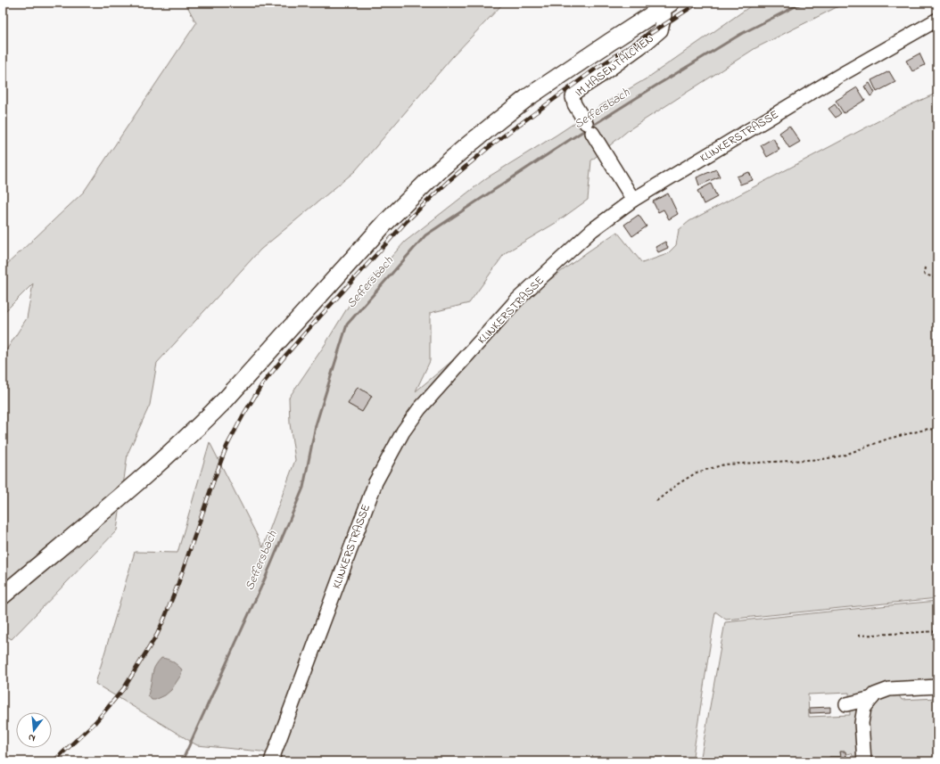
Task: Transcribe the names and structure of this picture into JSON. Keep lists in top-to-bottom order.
{
  "streets": {
    "street": ["IM HASENTÄLCHEN", "KLINKERSTRASSE"]
  },
  "crossings": [
    ["IM HASENTÄLCHEN", "KLINKERSTRASSE"]
  ],
  "water": ["Seffersbach"],
  "north": "bottom"
}
